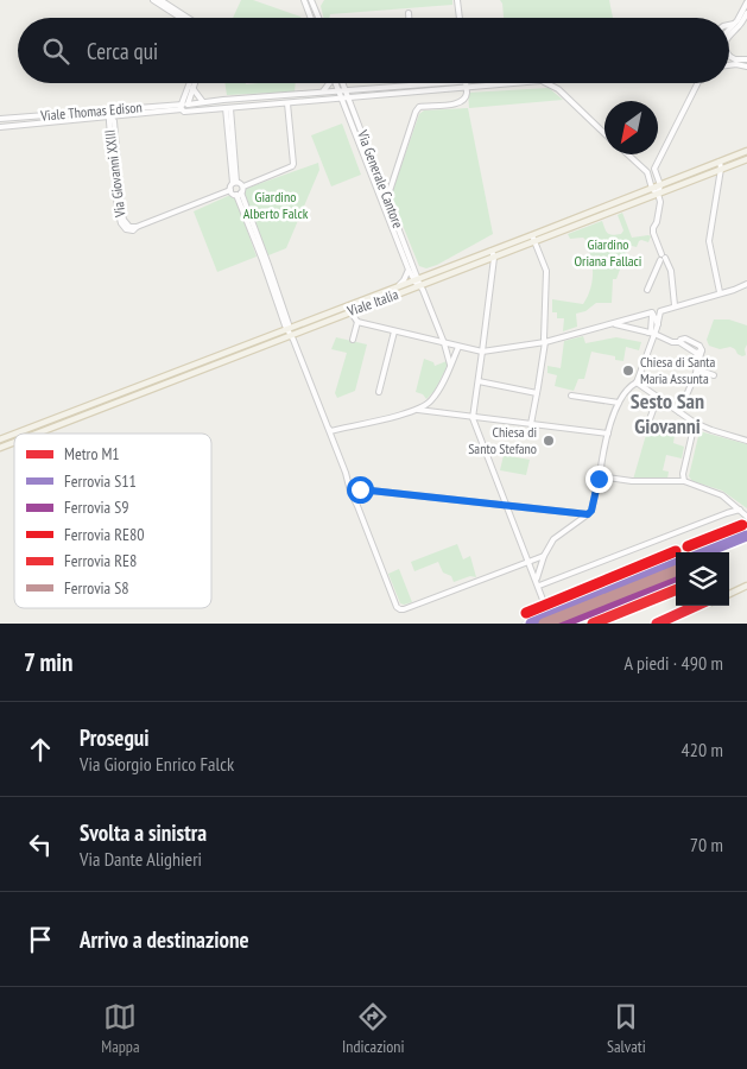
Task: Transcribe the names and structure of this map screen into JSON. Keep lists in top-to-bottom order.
{
  "streets": {
    "main road": ["Viale Italia"],
    "street": ["Viale Thomas Edison", "Via Giovanni XXIII", "Via Generale Cantore"]
  },
  "crossings": [
    ["Viale Thomas Edison", "Via Giovanni XXIII"],
    ["Viale Thomas Edison", "Via Generale Cantore"],
    ["Via Generale Cantore", "Viale Italia"]
  ],
  "districts": ["Sesto San Giovanni"],
  "parks": ["Giardino Alberto Falck", "Giardino Oriana Fallaci"],
  "places": ["Chiesa di Santa Maria Assunta", "Chiesa di Santo Stefano"],
  "lines": [
    "rail line RE80",
    "rail line S11",
    "rail line S8",
    "rail line S9",
    "rail line RE8",
    "metro line M1"
  ],
  "legend": [
    "Metro M1",
    "Ferrovia S11",
    "Ferrovia S9",
    "Ferrovia RE80",
    "Ferrovia RE8",
    "Ferrovia S8"
  ],
  "north": "bottom left",
  "page": {
    "search": "Cerca qui",
    "heading": ["7 min", "A piedi · 490 m"],
    "list": [
      ["Prosegui", "Via Giorgio Enrico Falck", "420 m"],
      ["Svolta a sinistra", "Via Dante Alighieri", "70 m"],
      "Arrivo a destinazione"
    ],
    "nav": ["Mappa", "Indicazioni", "Salvati"]
  }
}
